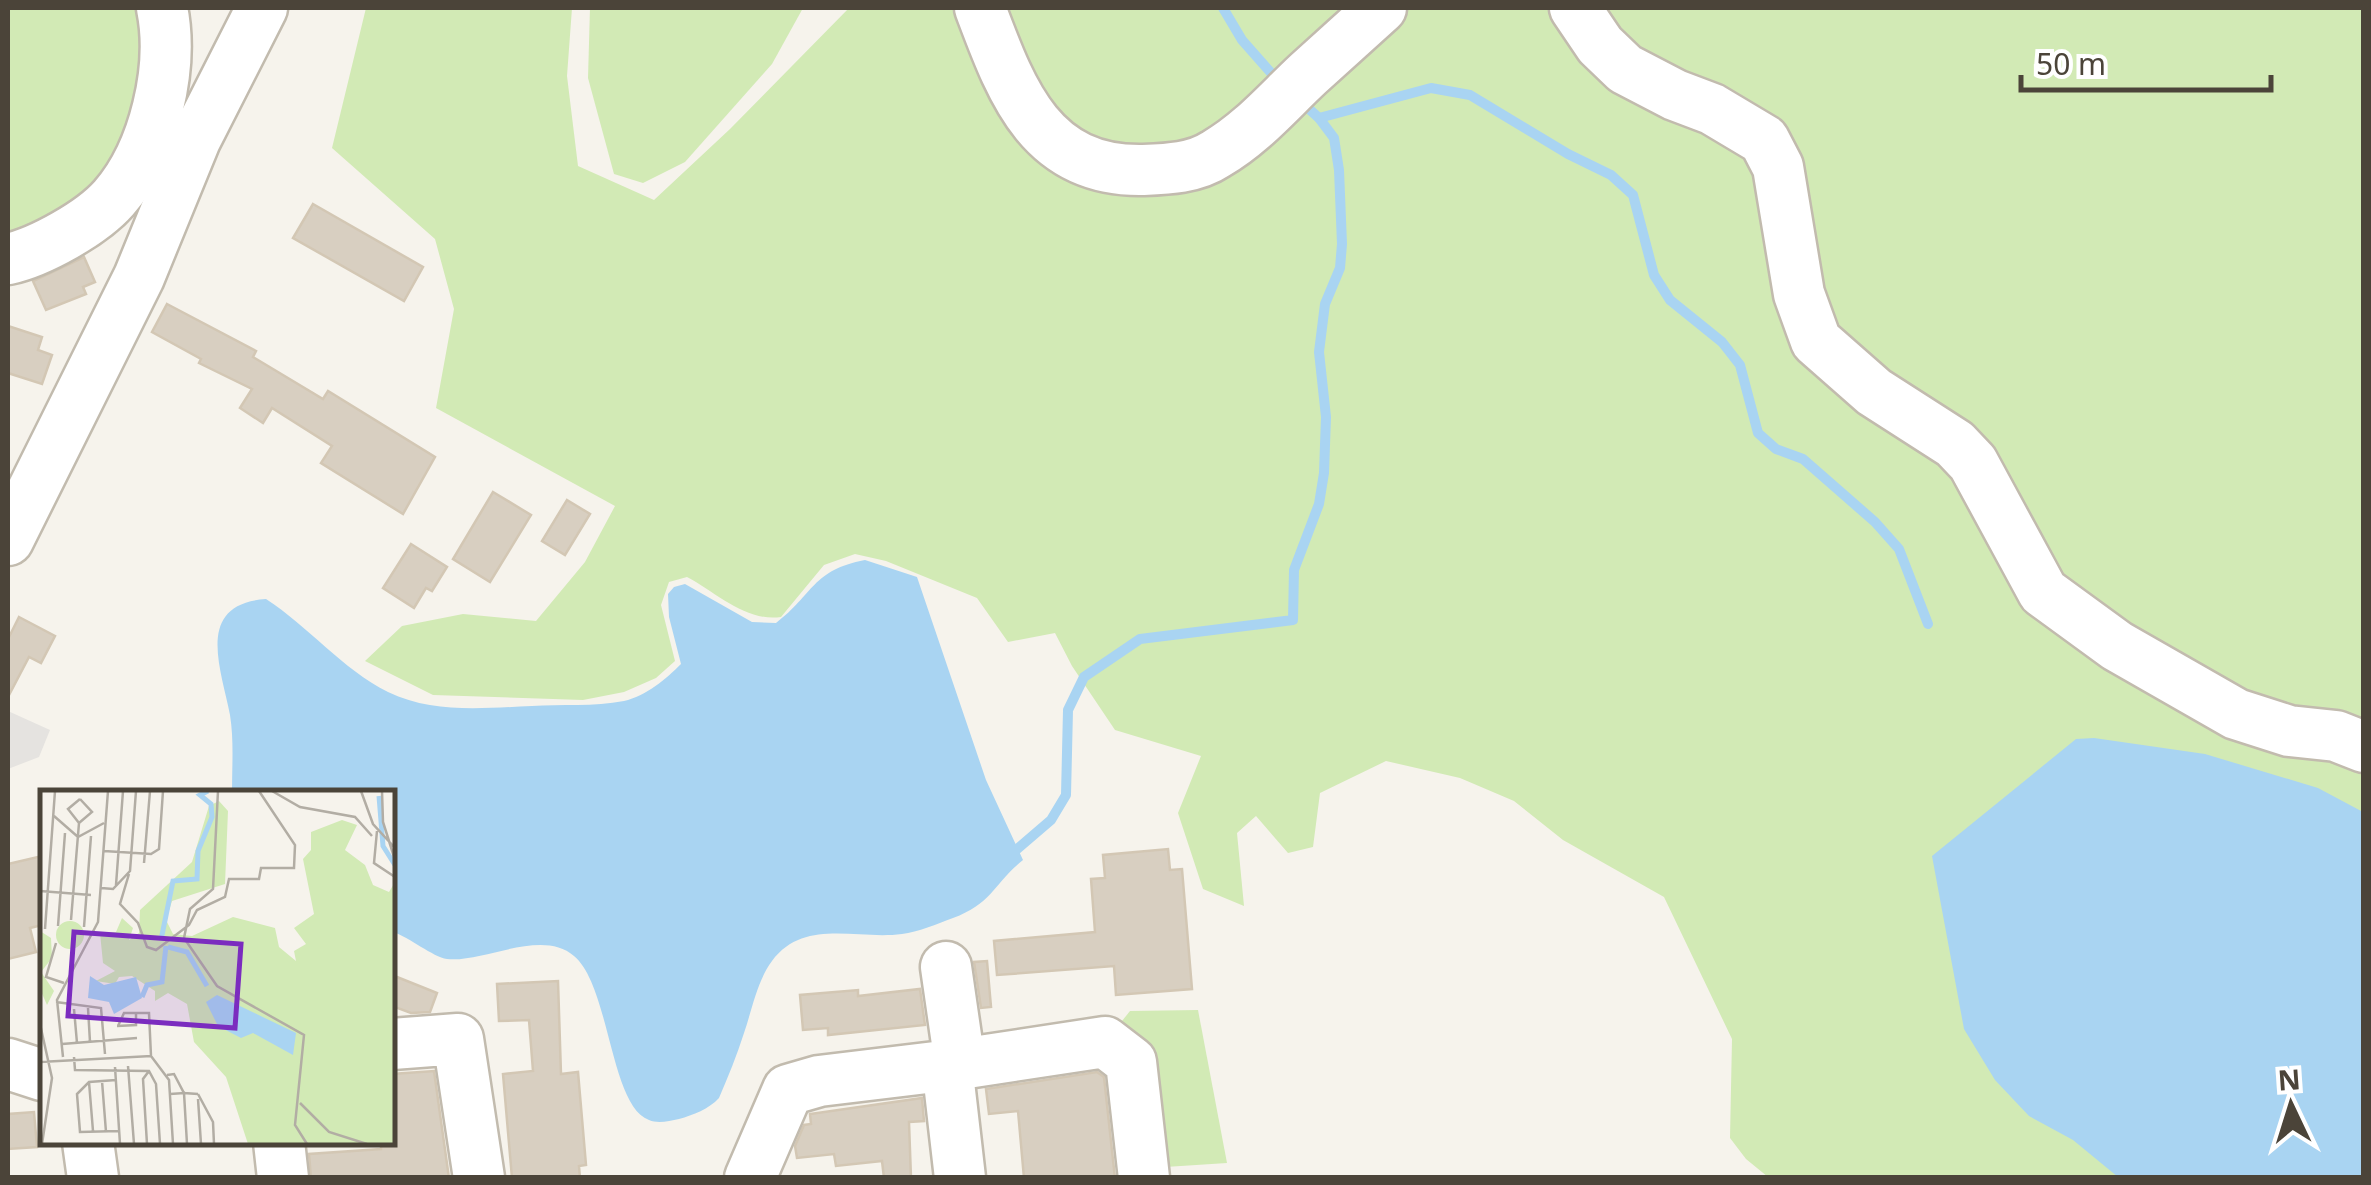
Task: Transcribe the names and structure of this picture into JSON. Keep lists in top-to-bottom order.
{
  "scale_bar": "50 m",
  "north": "top"
}
